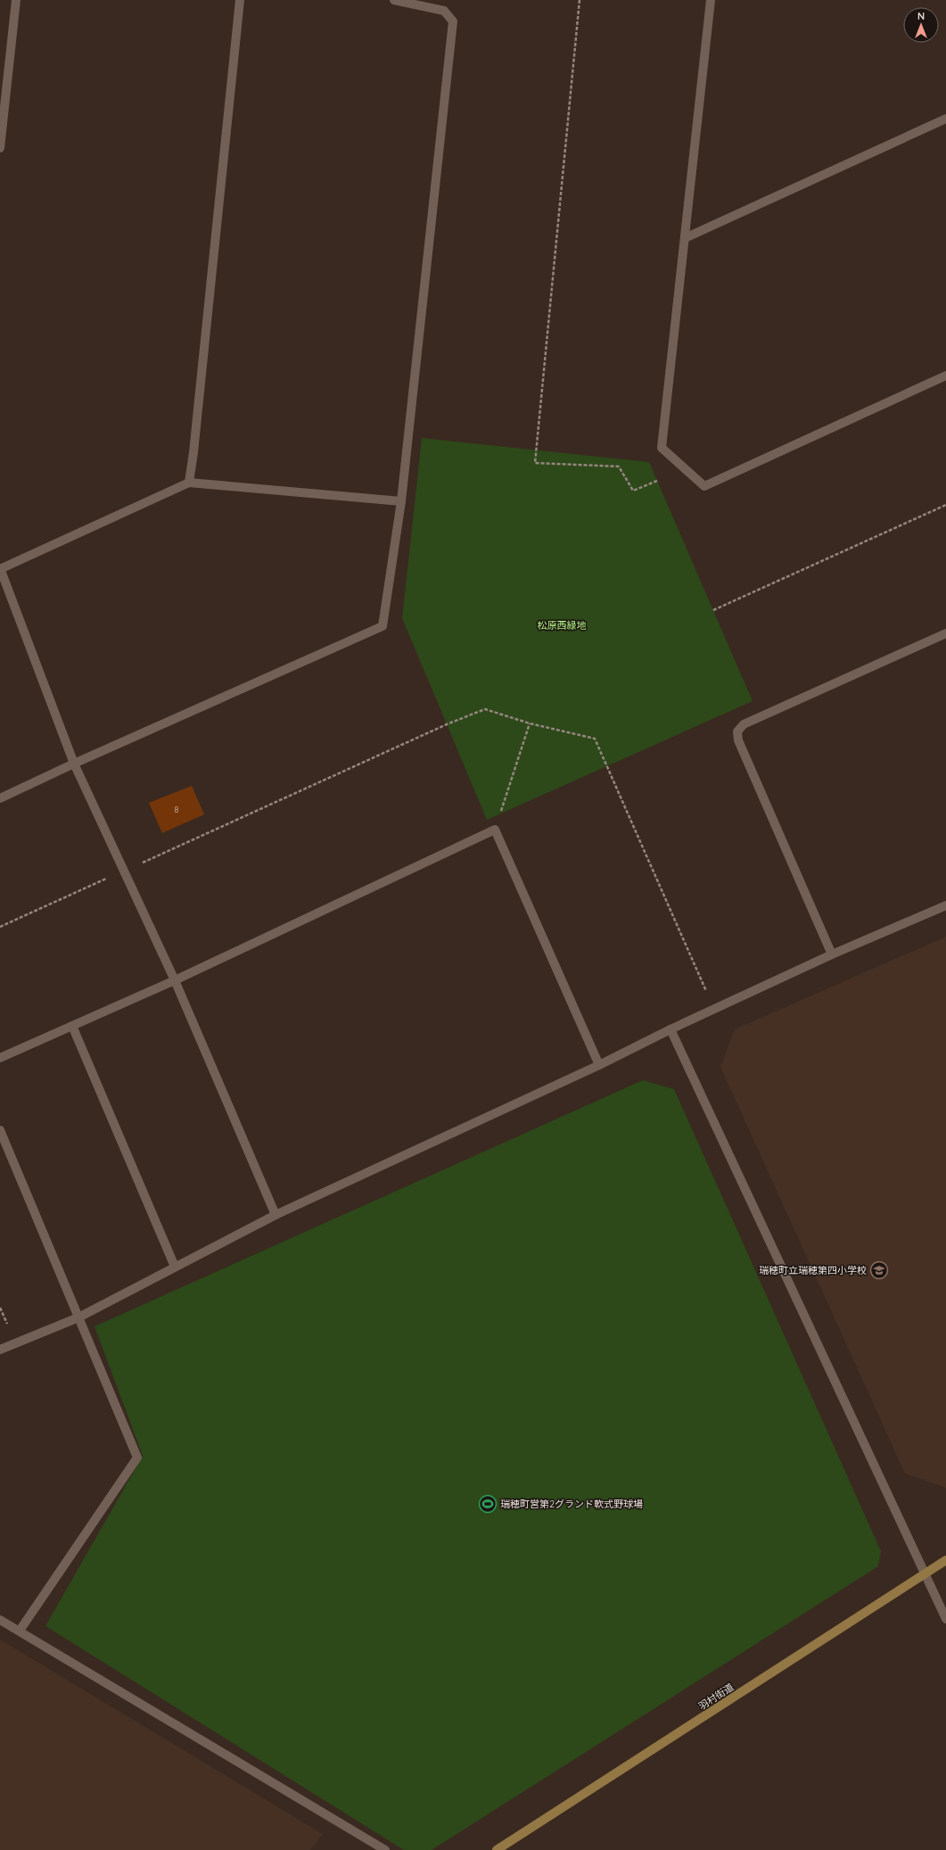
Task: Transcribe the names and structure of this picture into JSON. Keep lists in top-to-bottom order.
{
  "streets": {
    "main road": ["羽村街道"]
  },
  "parks": ["松原西緑地"],
  "places": {
    "school or university": ["瑞穂町立瑞穂第四小学校"],
    "sports": ["瑞穂町営第2グランド軟式野球場"]
  },
  "house_numbers": ["8"],
  "north": "top"
}
